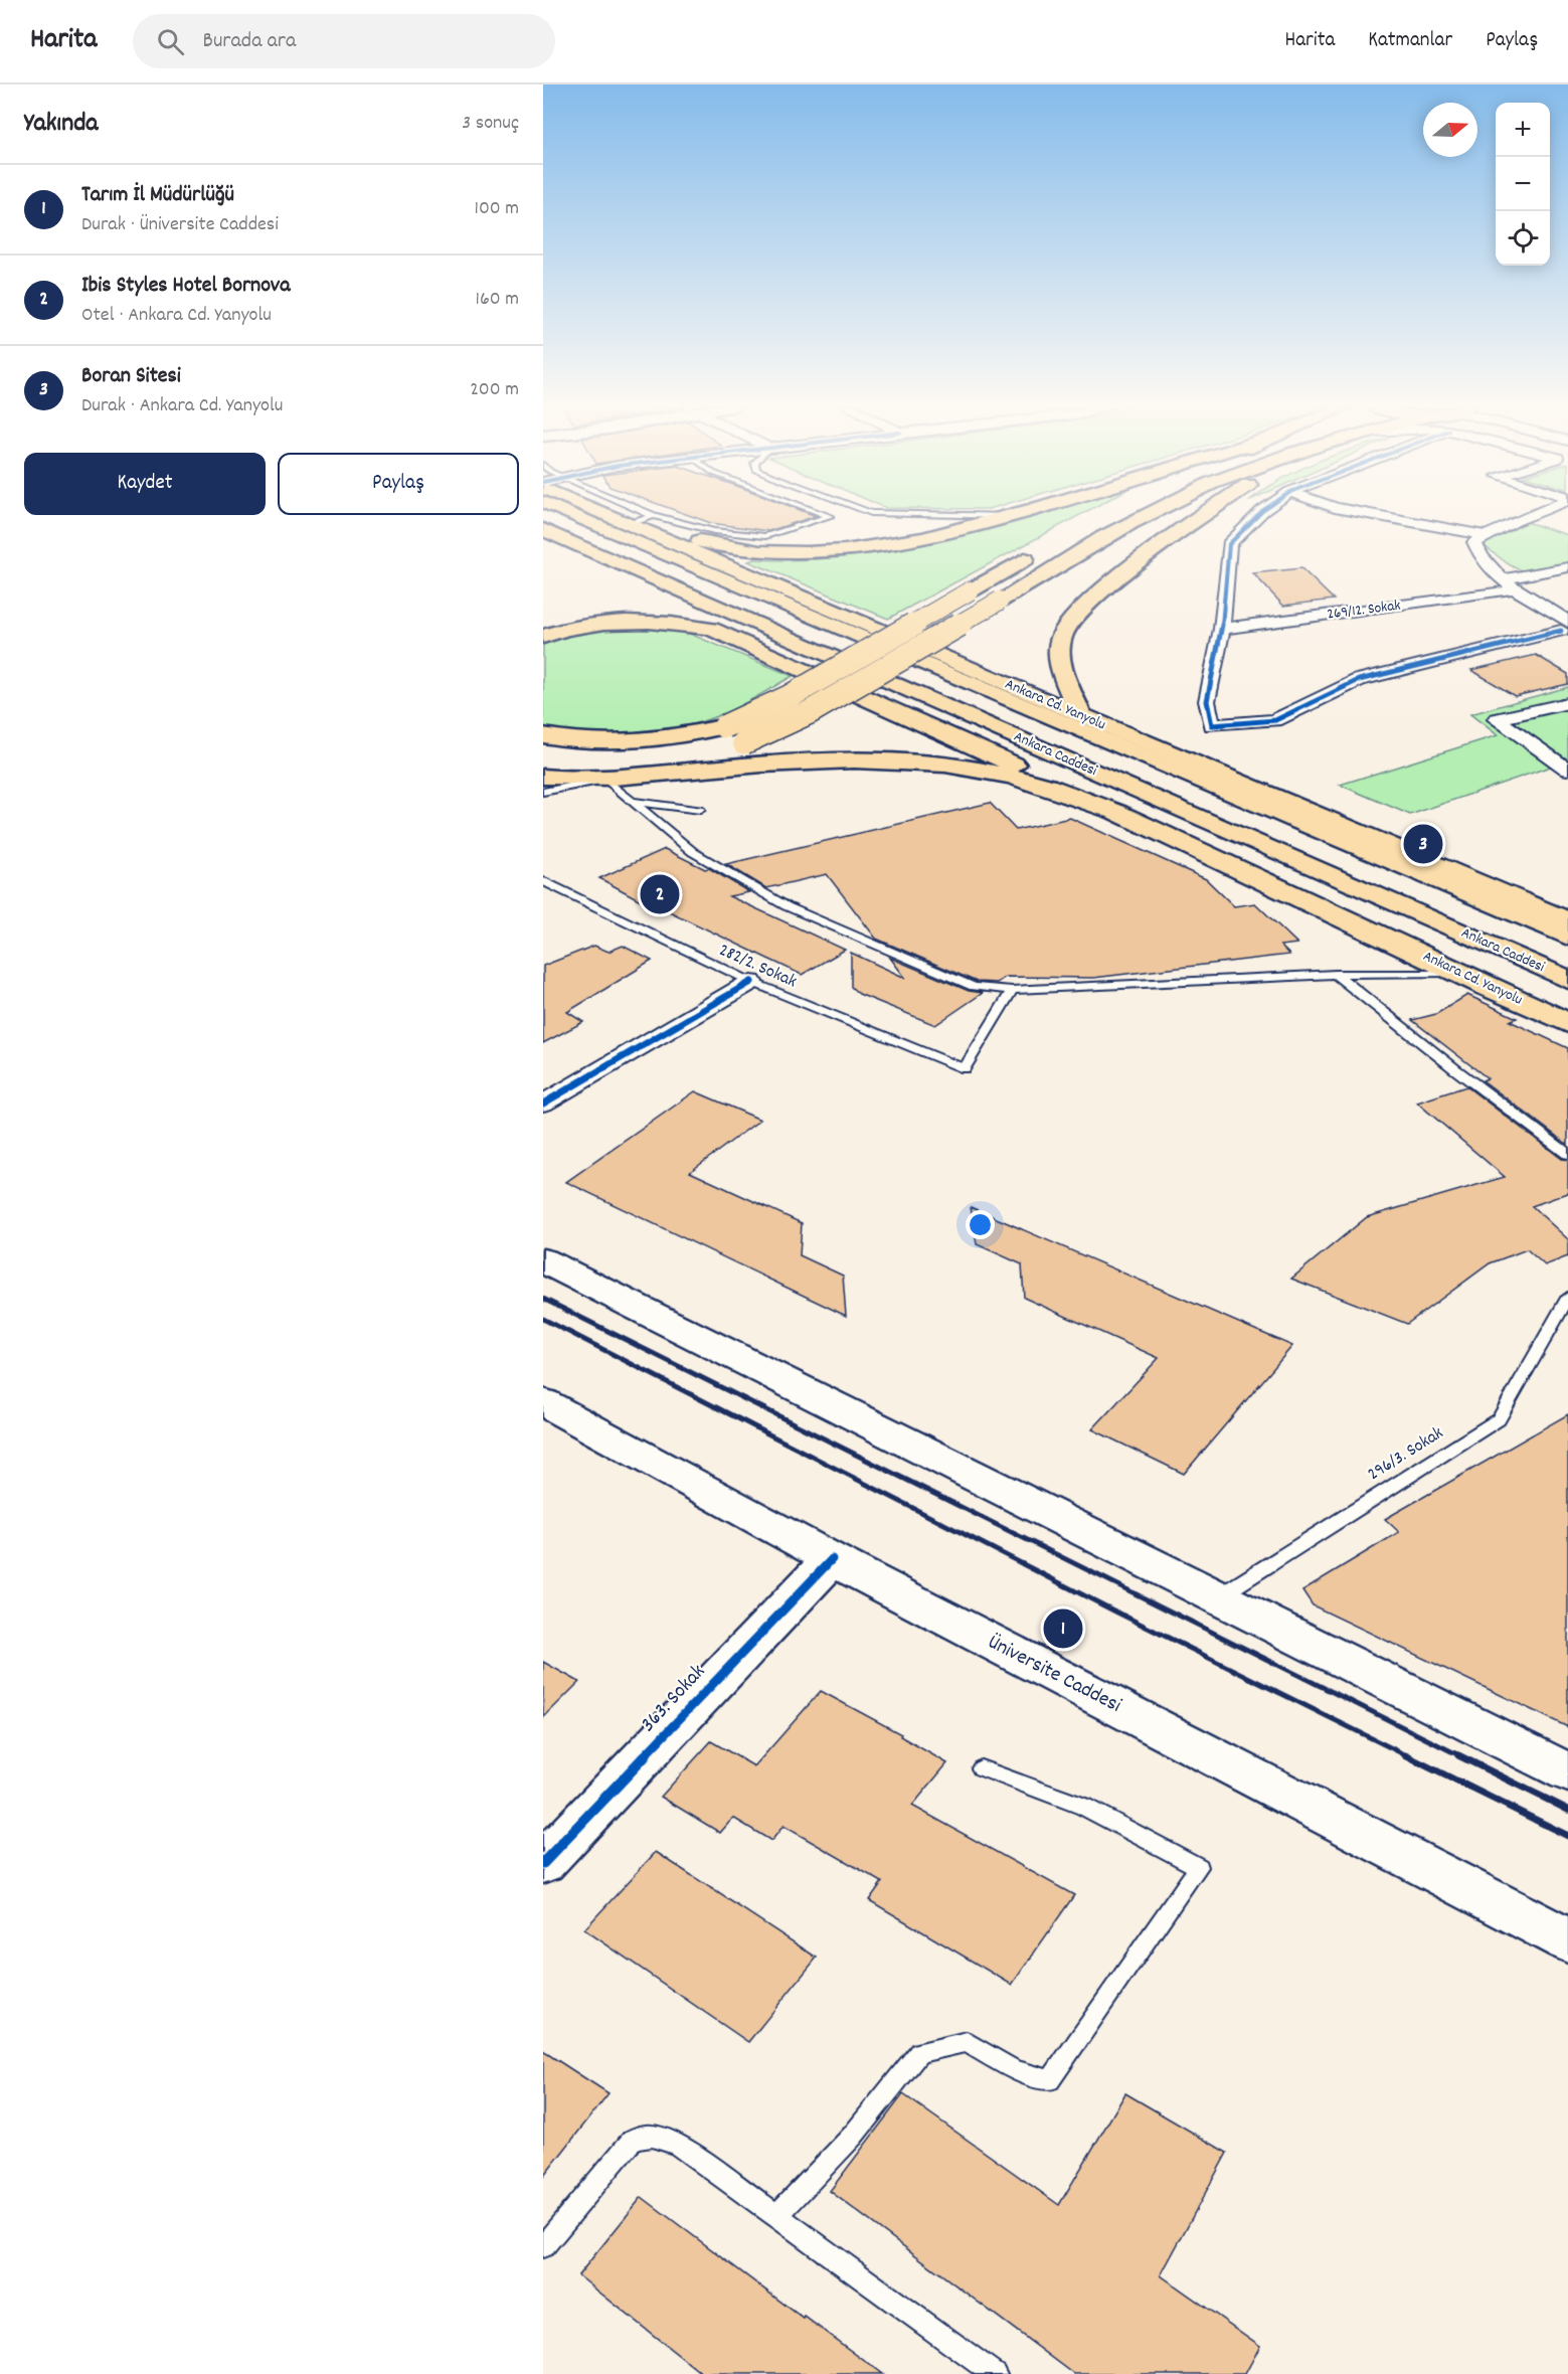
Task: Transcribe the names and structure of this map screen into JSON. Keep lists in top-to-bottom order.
{
  "streets": {
    "main road": [
      "Ankara Cd. Yanyolu",
      "Ankara Caddesi",
      "Üniversite Caddesi",
      "363. Sokak"
    ],
    "street": ["269/12. Sokak"],
    "lane": ["282/2. Sokak", "296/3. Sokak"]
  },
  "crossings": [
    ["Üniversite Caddesi", "363. Sokak"]
  ],
  "north": "right",
  "page": {
    "header": "Harita",
    "search": "Burada ara",
    "nav": ["Harita", "Katmanlar", "Paylaş"],
    "heading": ["Yakında", "3 sonuç"],
    "map_buttons": ["+", "−"],
    "list": [
      {
        "mark": "1",
        "name": "Tarım İl Müdürlüğü",
        "note": "Durak · Üniversite Caddesi",
        "value": "100 m"
      },
      {
        "mark": "2",
        "name": "Ibis Styles Hotel Bornova",
        "note": "Otel · Ankara Cd. Yanyolu",
        "value": "160 m"
      },
      {
        "mark": "3",
        "name": "Boran Sitesi",
        "note": "Durak · Ankara Cd. Yanyolu",
        "value": "200 m"
      }
    ],
    "buttons": ["Kaydet", "Paylaş"],
    "pins": ["3", "2", "1"]
  }
}
